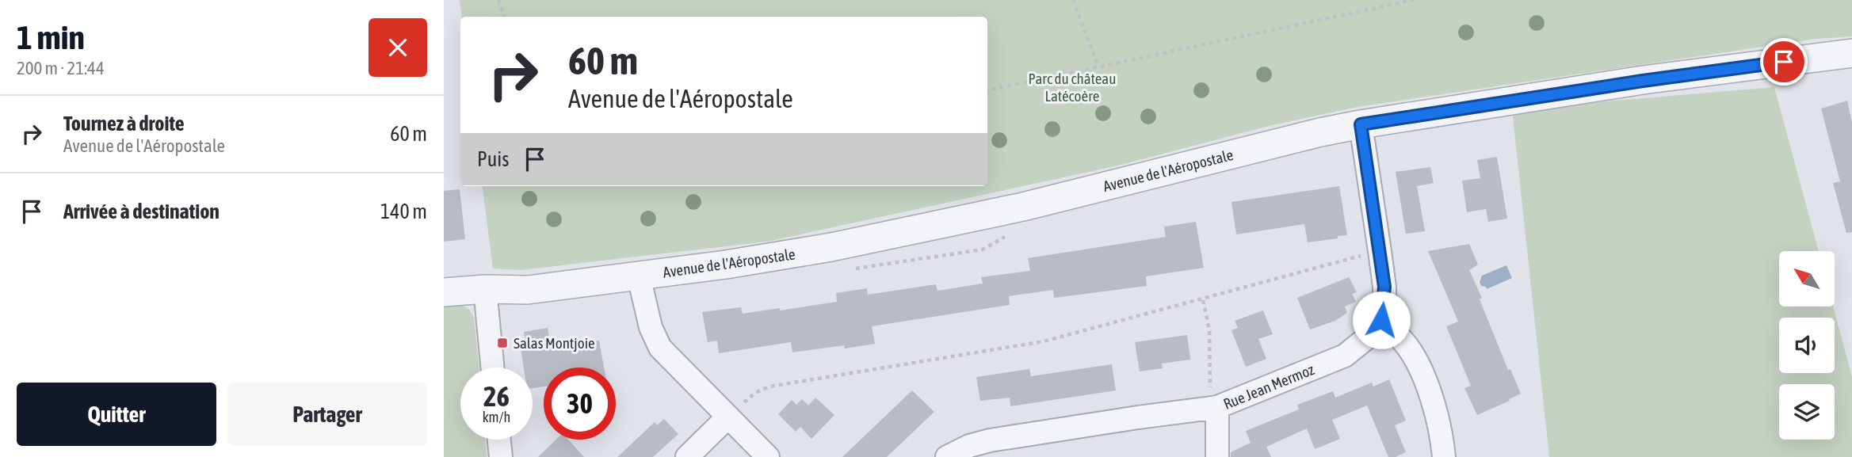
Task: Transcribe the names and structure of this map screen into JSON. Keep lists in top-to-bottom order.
{
  "streets": {
    "street": ["Avenue de l'Aéropostale", "Rue Jean Mermoz"]
  },
  "parks": ["Parc du château Latécoère"],
  "places": {
    "transit": ["Salas Montjoie"]
  },
  "north": "top left",
  "page": {
    "heading": ["1 min", "200 m · 21:44"],
    "turn": ["60 m", "Avenue de l'Aéropostale"],
    "list": [
      {
        "name": "Tournez à droite",
        "note": "Avenue de l'Aéropostale",
        "value": "60 m"
      },
      {
        "name": "Arrivée à destination",
        "value": "140 m"
      }
    ],
    "then": "Puis",
    "speed": "26 km/h",
    "limit": "30",
    "buttons": ["Quitter", "Partager"]
  }
}
